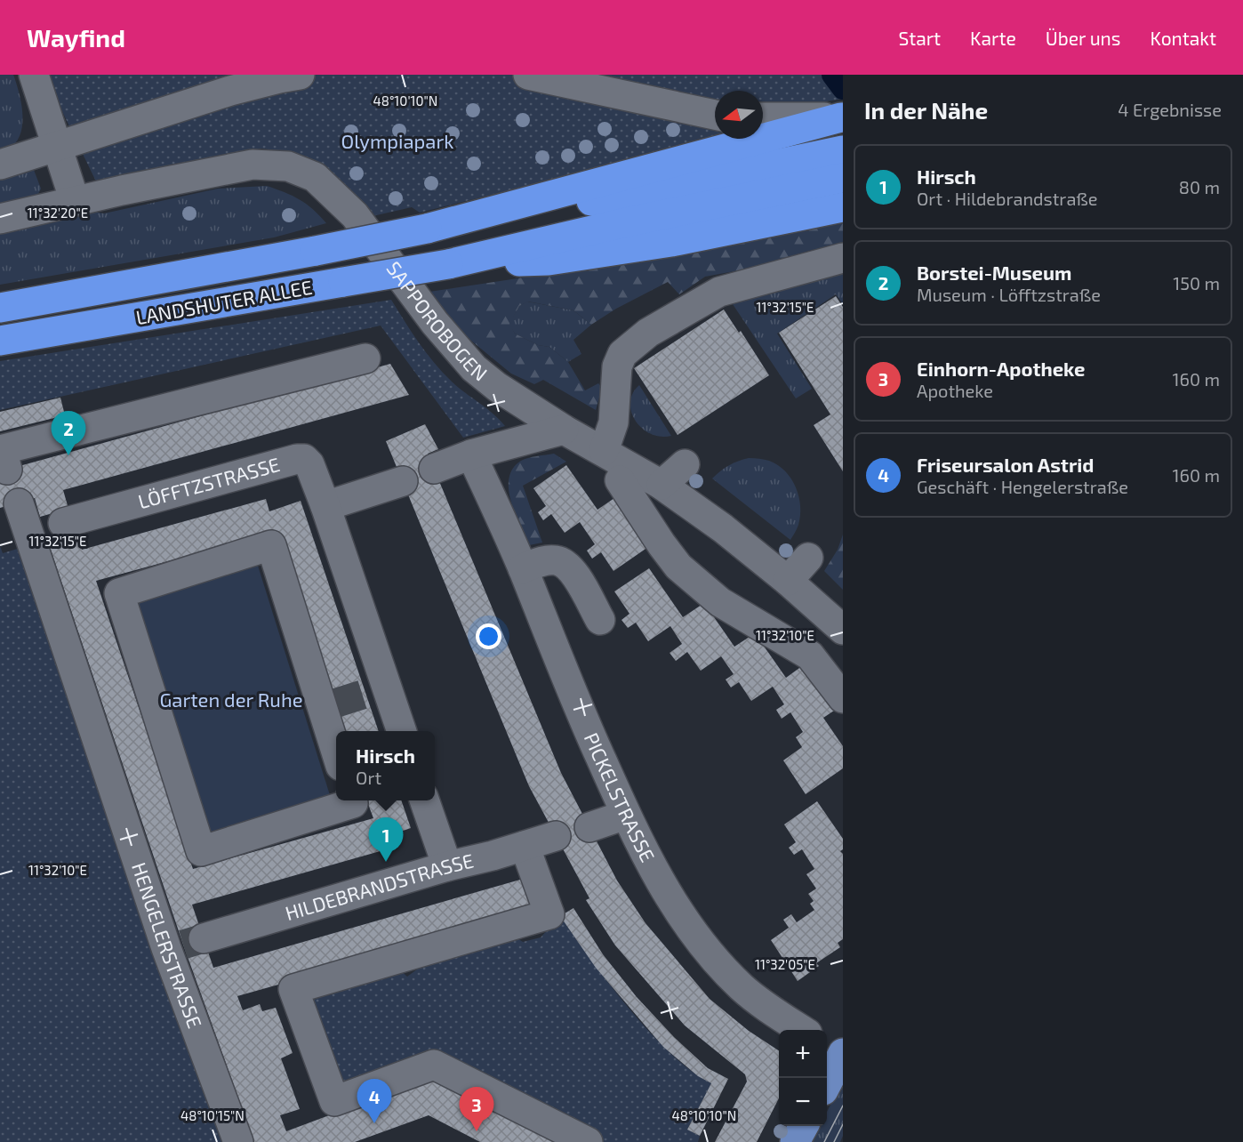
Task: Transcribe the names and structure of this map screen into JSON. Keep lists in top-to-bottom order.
{
  "streets": {
    "highway": ["LANDSHUTER ALLEE"],
    "street": [
      "SAPPOROBOGEN",
      "LÖFFTZSTRASSE",
      "PICKELSTRASSE",
      "HILDEBRANDSTRASSE",
      "HENGELERSTRASSE"
    ]
  },
  "crossings": [
    ["LÖFFTZSTRASSE", "HENGELERSTRASSE"],
    ["HILDEBRANDSTRASSE", "HENGELERSTRASSE"]
  ],
  "parks": ["Olympiapark", "Garten der Ruhe"],
  "north": "left",
  "page": {
    "header": "Wayfind",
    "nav": [
      "Start",
      "Karte",
      "Über uns",
      "Kontakt"
    ],
    "heading": ["In der Nähe", "4 Ergebnisse"],
    "list": [
      {
        "mark": "1",
        "name": "Hirsch",
        "note": "Ort · Hildebrandstraße",
        "value": "80 m"
      },
      {
        "mark": "2",
        "name": "Borstei-Museum",
        "note": "Museum · Löfftzstraße",
        "value": "150 m"
      },
      {
        "mark": "3",
        "name": "Einhorn-Apotheke",
        "note": "Apotheke",
        "value": "160 m"
      },
      {
        "mark": "4",
        "name": "Friseursalon Astrid",
        "note": "Geschäft · Hengelerstraße",
        "value": "160 m"
      }
    ],
    "pins": [
      "2",
      "1",
      "4",
      "3"
    ],
    "popup": ["Hirsch", "Ort"],
    "map_buttons": ["+", "−"]
  },
  "coordinates": [
    "48°10'10\"N",
    "11°32'20\"E",
    "11°32'15\"E",
    "11°32'10\"E",
    "11°32'05\"E",
    "48°10'15\"N"
  ]
}
